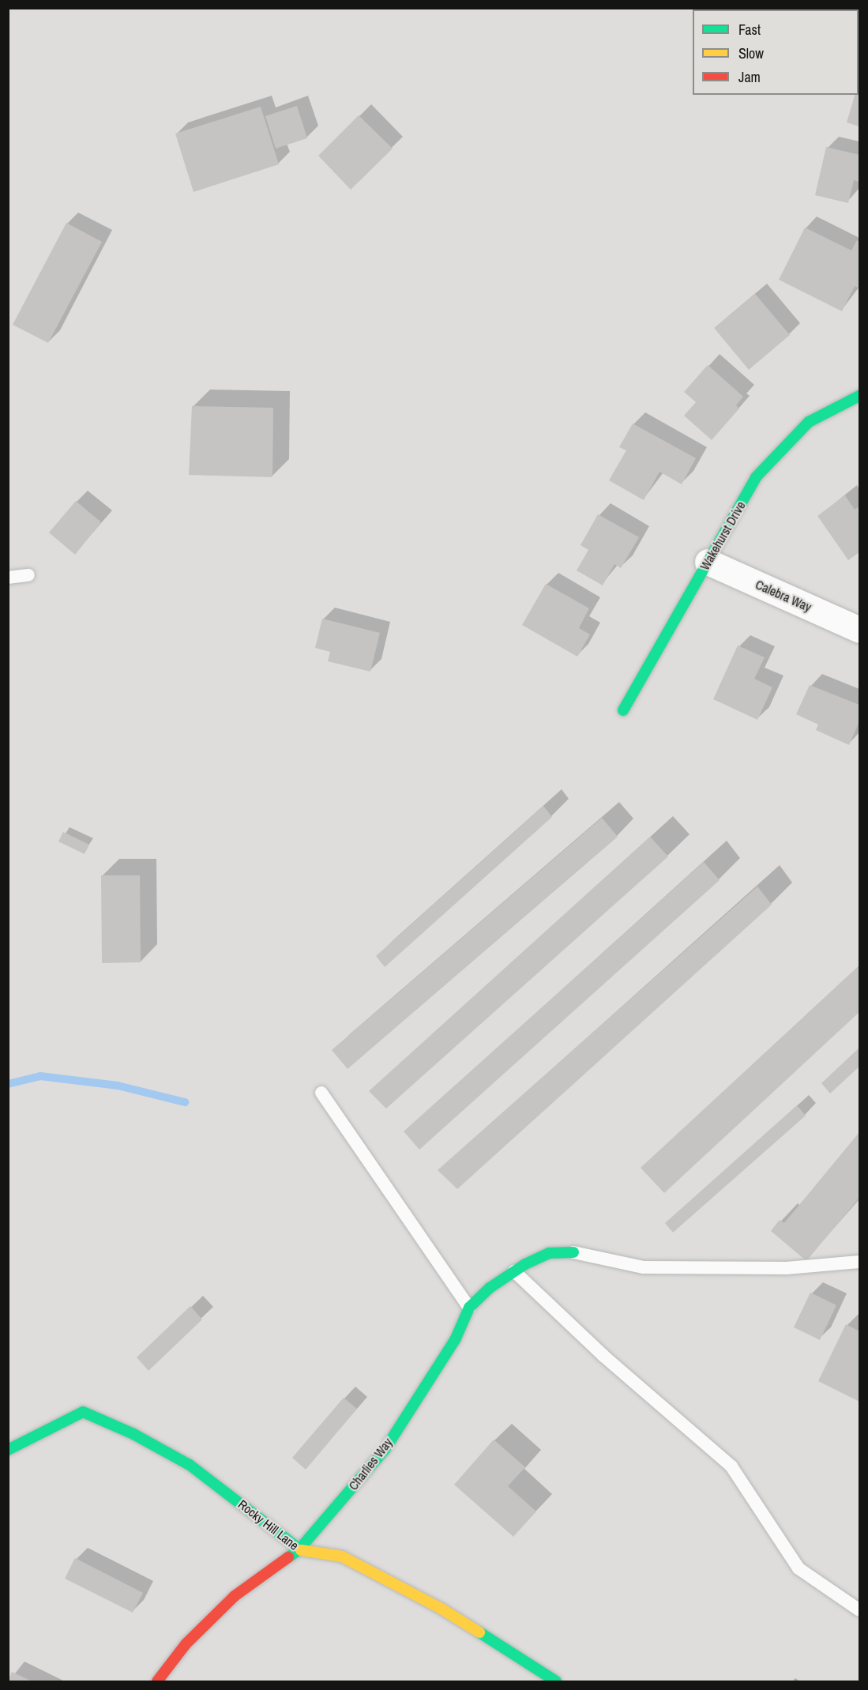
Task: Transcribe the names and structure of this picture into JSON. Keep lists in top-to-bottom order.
{
  "streets": {
    "street": [
      "Wakehurst Drive",
      "Calebra Way",
      "Charlies Way",
      "Rocky Hill Lane"
    ]
  },
  "crossings": [
    ["Wakehurst Drive", "Calebra Way"],
    ["Charlies Way", "Rocky Hill Lane"]
  ],
  "legend": ["Fast", "Slow", "Jam"]
}
